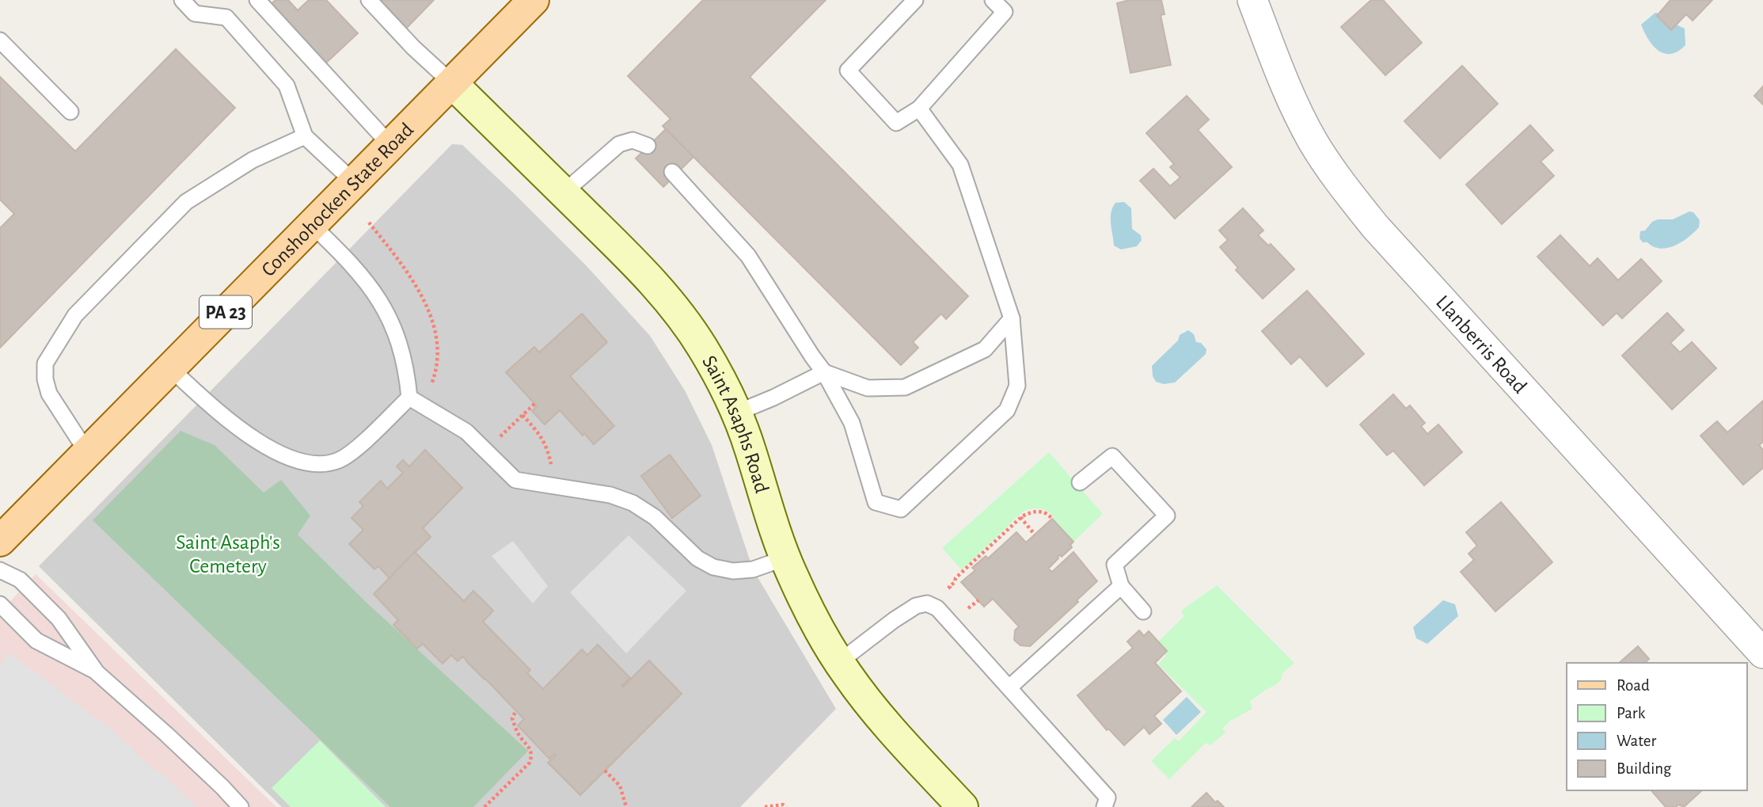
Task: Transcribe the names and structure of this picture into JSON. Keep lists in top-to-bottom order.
{
  "streets": {
    "main road": ["Conshohocken State Road", "PA 23"],
    "street": ["Llanberris Road", "Saint Asaphs Road"]
  },
  "crossings": [
    ["Conshohocken State Road", "Saint Asaphs Road"]
  ],
  "parks": ["Saint Asaph's Cemetery"],
  "legend": [
    "Road",
    "Park",
    "Water",
    "Building"
  ]
}
